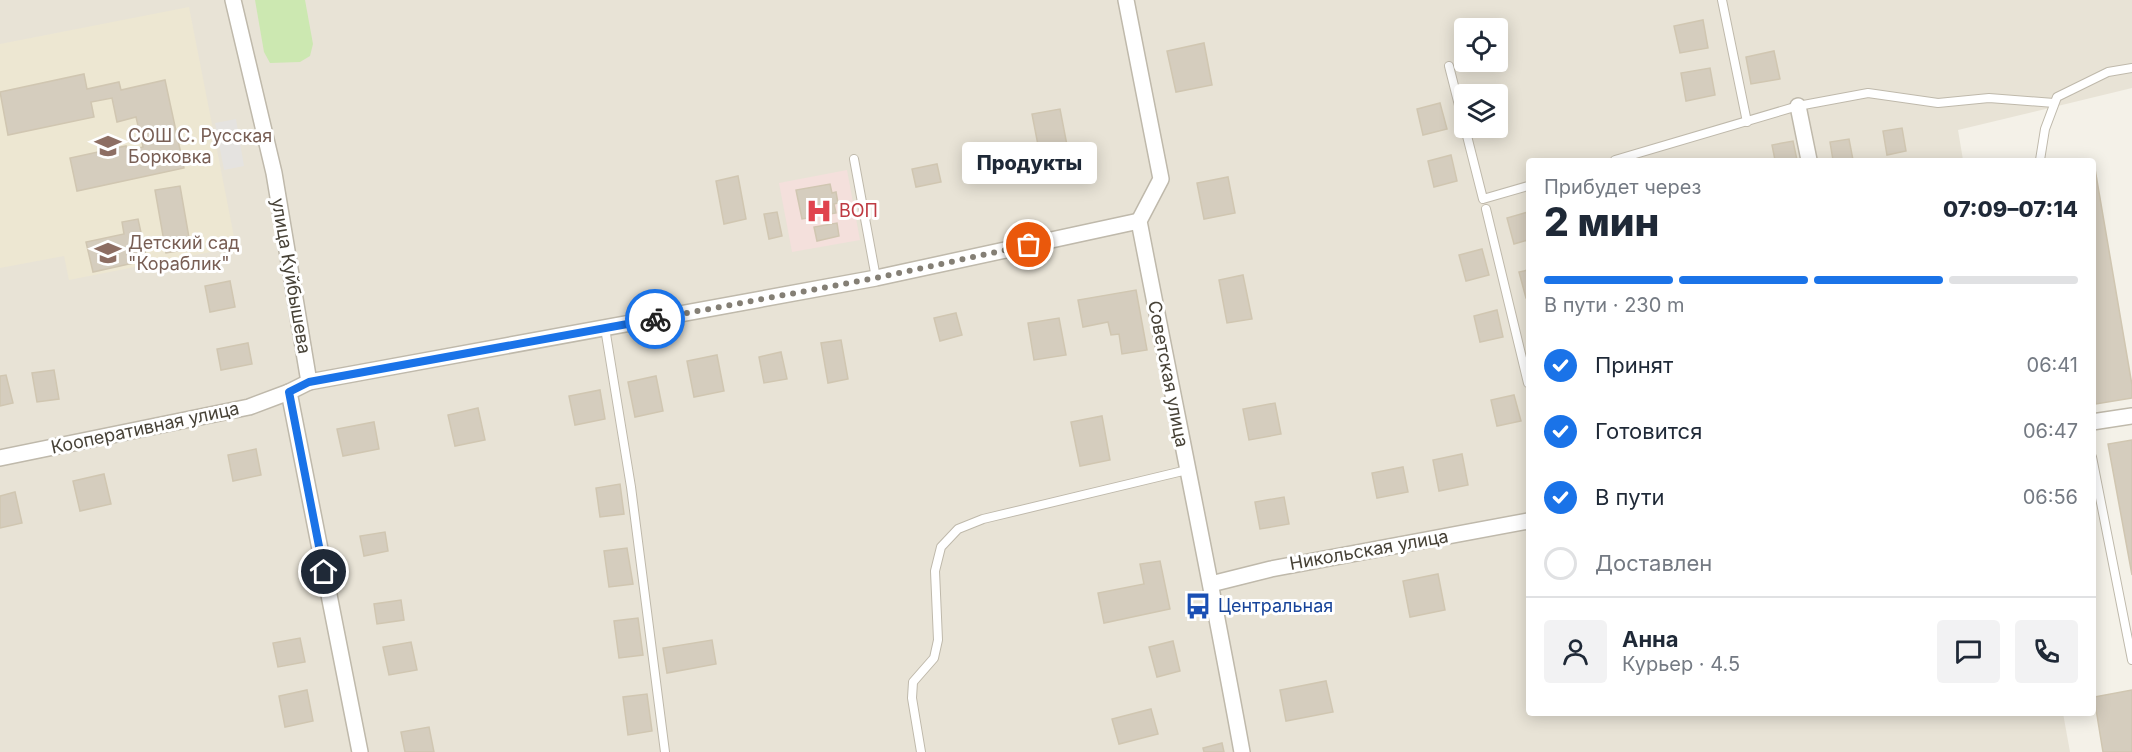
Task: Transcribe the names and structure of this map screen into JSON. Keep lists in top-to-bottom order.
{
  "streets": {
    "street": [
      "улица Куйбышева",
      "Советская улица",
      "Кооперативная улица",
      "Никольская улица"
    ]
  },
  "crossings": [
    ["Советская улица", "Никольская улица"]
  ],
  "places": {
    "school or university": ["СОШ С. Русская Борковка", "Детский сад \"Кораблик\""],
    "hospital": ["ВОП"],
    "other": ["Продукты"],
    "bus stop": ["Центральная"]
  },
  "page": {
    "bubble": "Продукты",
    "heading": ["2 мин", "Прибудет через", "07:09–07:14"],
    "panel": ["Анна", "Курьер · 4.5"],
    "bar": "В пути · 230 m",
    "list": [
      ["Принят", "06:41"],
      ["Готовится", "06:47"],
      ["В пути", "06:56"],
      "Доставлен"
    ]
  }
}
